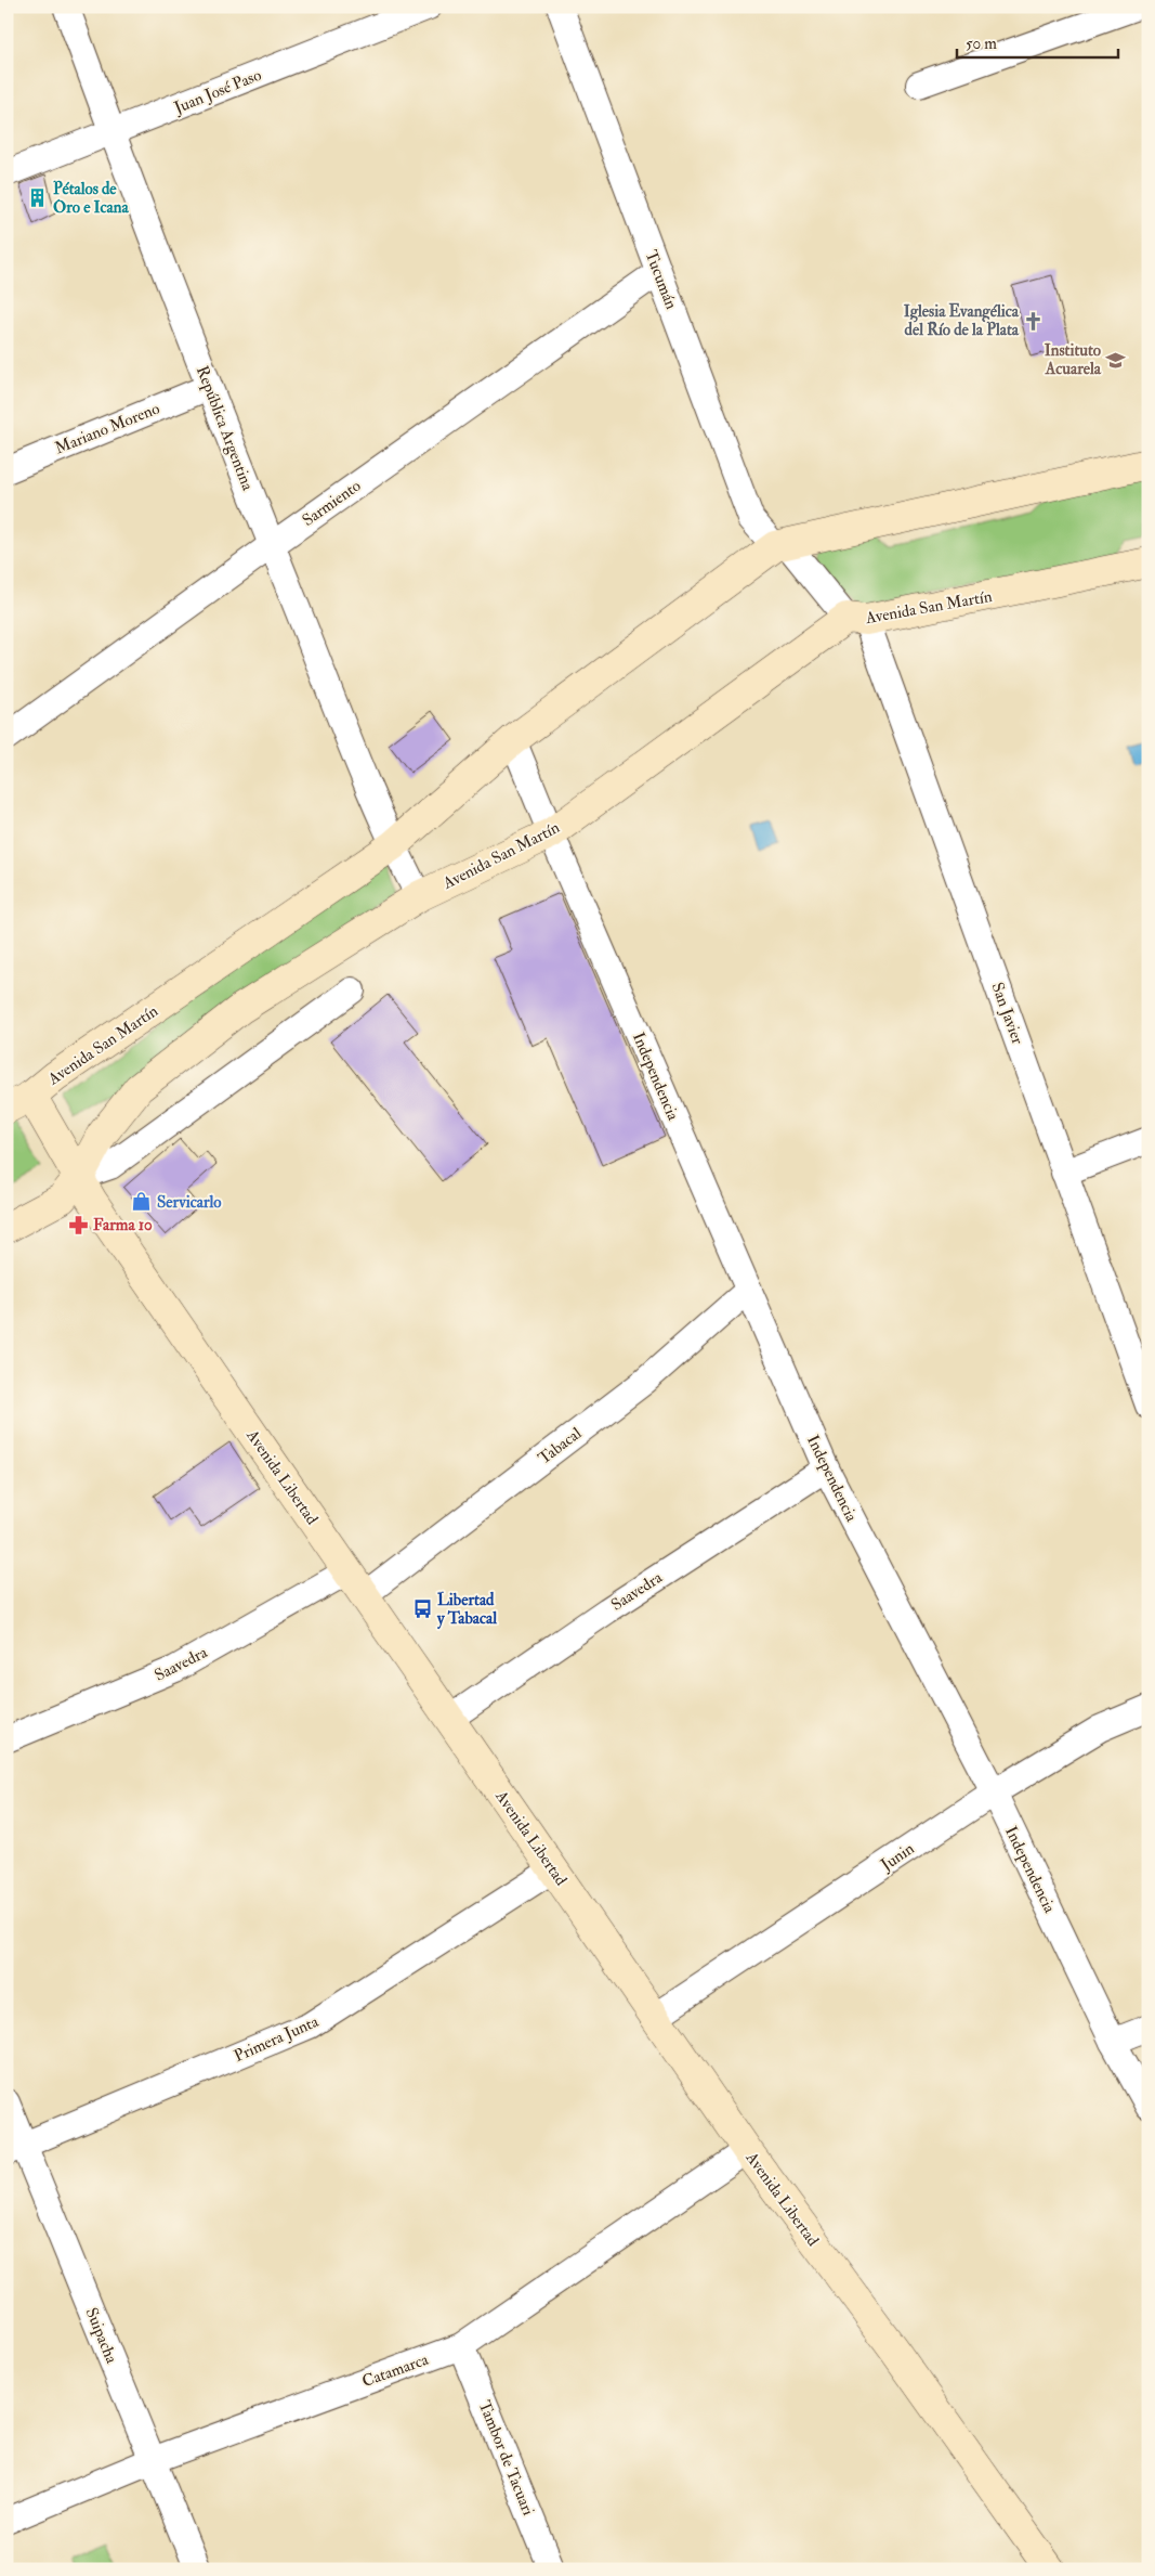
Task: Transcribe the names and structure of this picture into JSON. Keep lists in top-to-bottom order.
{
  "streets": {
    "main road": ["Avenida San Martín", "Avenida Libertad"],
    "street": [
      "Juan José Paso",
      "Tucumán",
      "Mariano Moreno",
      "República Argentina",
      "Sarmiento",
      "San Javier",
      "Independencia",
      "Tabacal",
      "Saavedra",
      "Junin",
      "Primera Junta",
      "Suipacha",
      "Catamarca",
      "Tambor de Tacuari"
    ]
  },
  "crossings": [
    ["Juan José Paso", "República Argentina"],
    ["Tucumán", "Sarmiento"],
    ["Tucumán", "Avenida San Martín"],
    ["Tucumán", "San Javier"],
    ["Mariano Moreno", "República Argentina"],
    ["República Argentina", "Sarmiento"],
    ["República Argentina", "Avenida San Martín"],
    ["Avenida San Martín", "San Javier"],
    ["Avenida San Martín", "Independencia"],
    ["Avenida San Martín", "Avenida Libertad"],
    ["Independencia", "Tabacal"],
    ["Independencia", "Saavedra"],
    ["Independencia", "Junin"],
    ["Tabacal", "Avenida Libertad"],
    ["Tabacal", "Saavedra"],
    ["Avenida Libertad", "Saavedra"],
    ["Avenida Libertad", "Junin"],
    ["Avenida Libertad", "Primera Junta"],
    ["Avenida Libertad", "Catamarca"],
    ["Primera Junta", "Suipacha"],
    ["Suipacha", "Catamarca"],
    ["Catamarca", "Tambor de Tacuari"]
  ],
  "places": {
    "building": ["Pétalos de Oro e Icana"],
    "church": ["Iglesia Evangélica del Río de la Plata"],
    "school or university": ["Instituto Acuarela"],
    "shop": ["Servicarlo"],
    "pharmacy": ["Farma 10"],
    "bus stop": ["Libertad y Tabacal"]
  },
  "scale_bar": "50 m"
}
